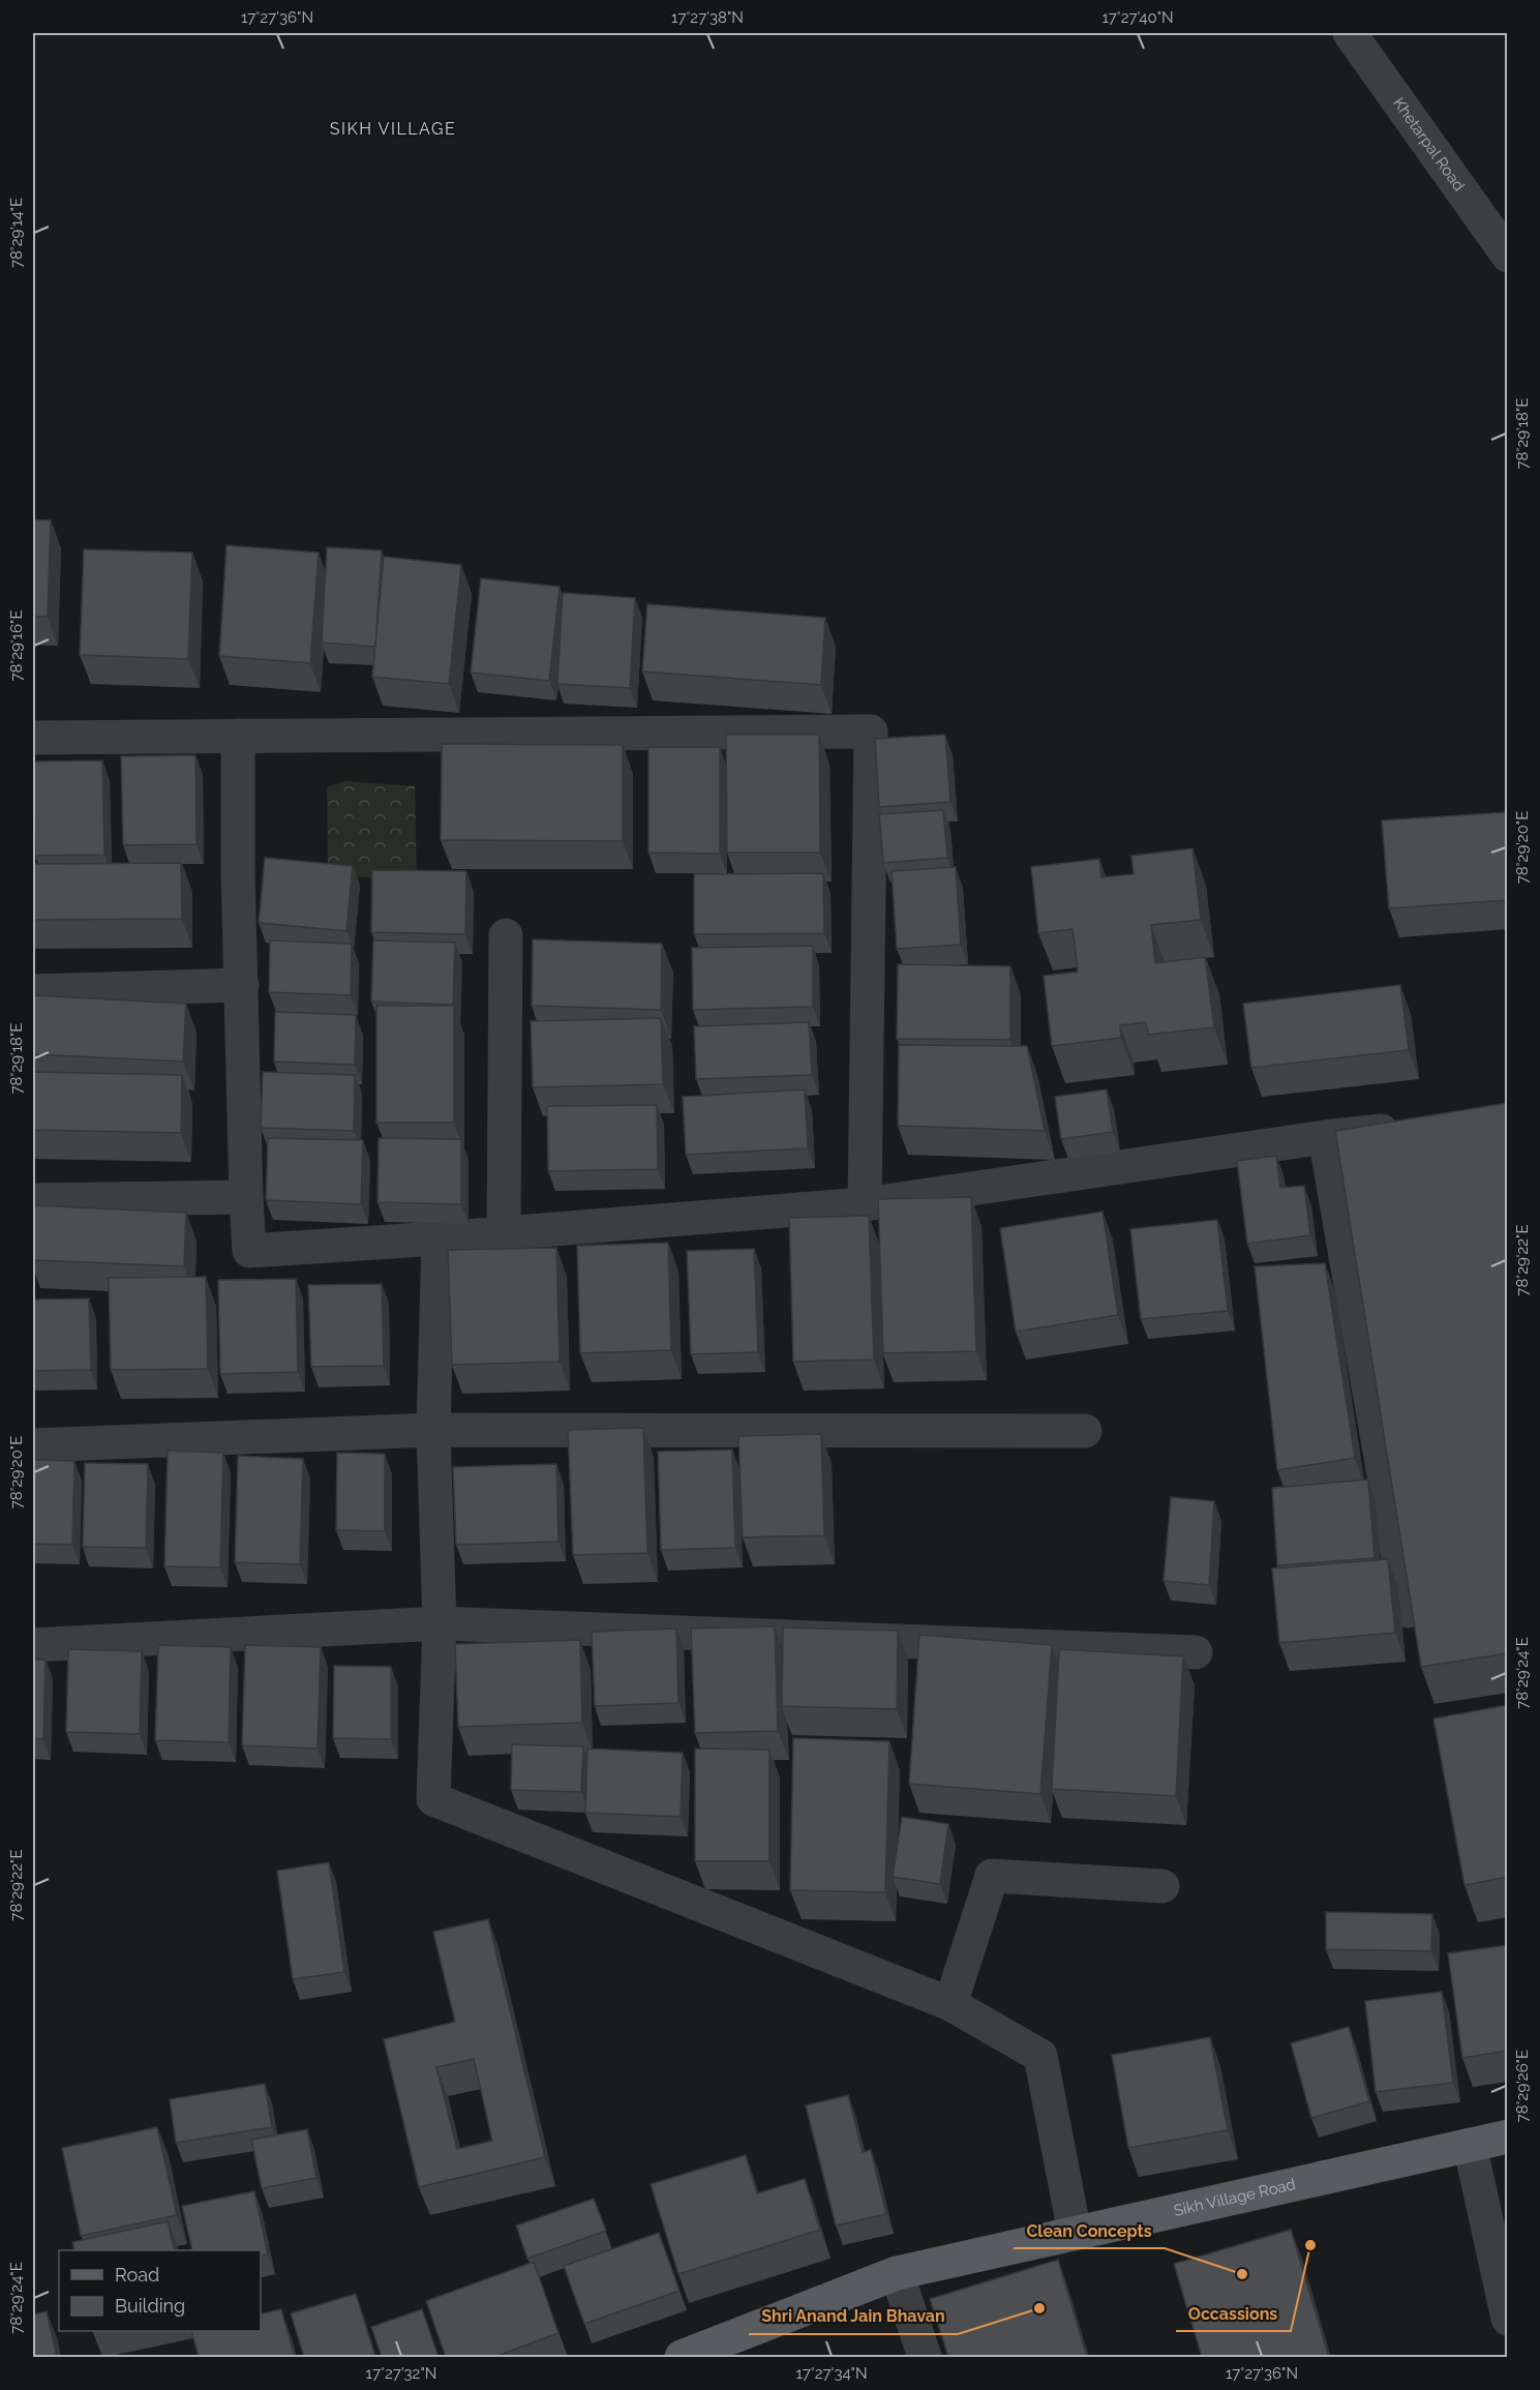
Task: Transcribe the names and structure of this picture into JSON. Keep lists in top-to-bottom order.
{
  "streets": {
    "main road": ["Sikh Village Road"],
    "street": ["Khetarpal Road"]
  },
  "districts": ["SIKH VILLAGE"],
  "places": ["Occassions", "Clean Concepts", "Shri Anand Jain Bhavan"],
  "legend": ["Road", "Building"],
  "coordinates": [
    "17°27'36\"N",
    "17°27'38\"N",
    "17°27'40\"N",
    "78°29'14\"E",
    "78°29'18\"E",
    "78°29'16\"E",
    "78°29'20\"E",
    "78°29'22\"E",
    "78°29'24\"E",
    "78°29'26\"E",
    "17°27'32\"N",
    "17°27'34\"N"
  ]
}
